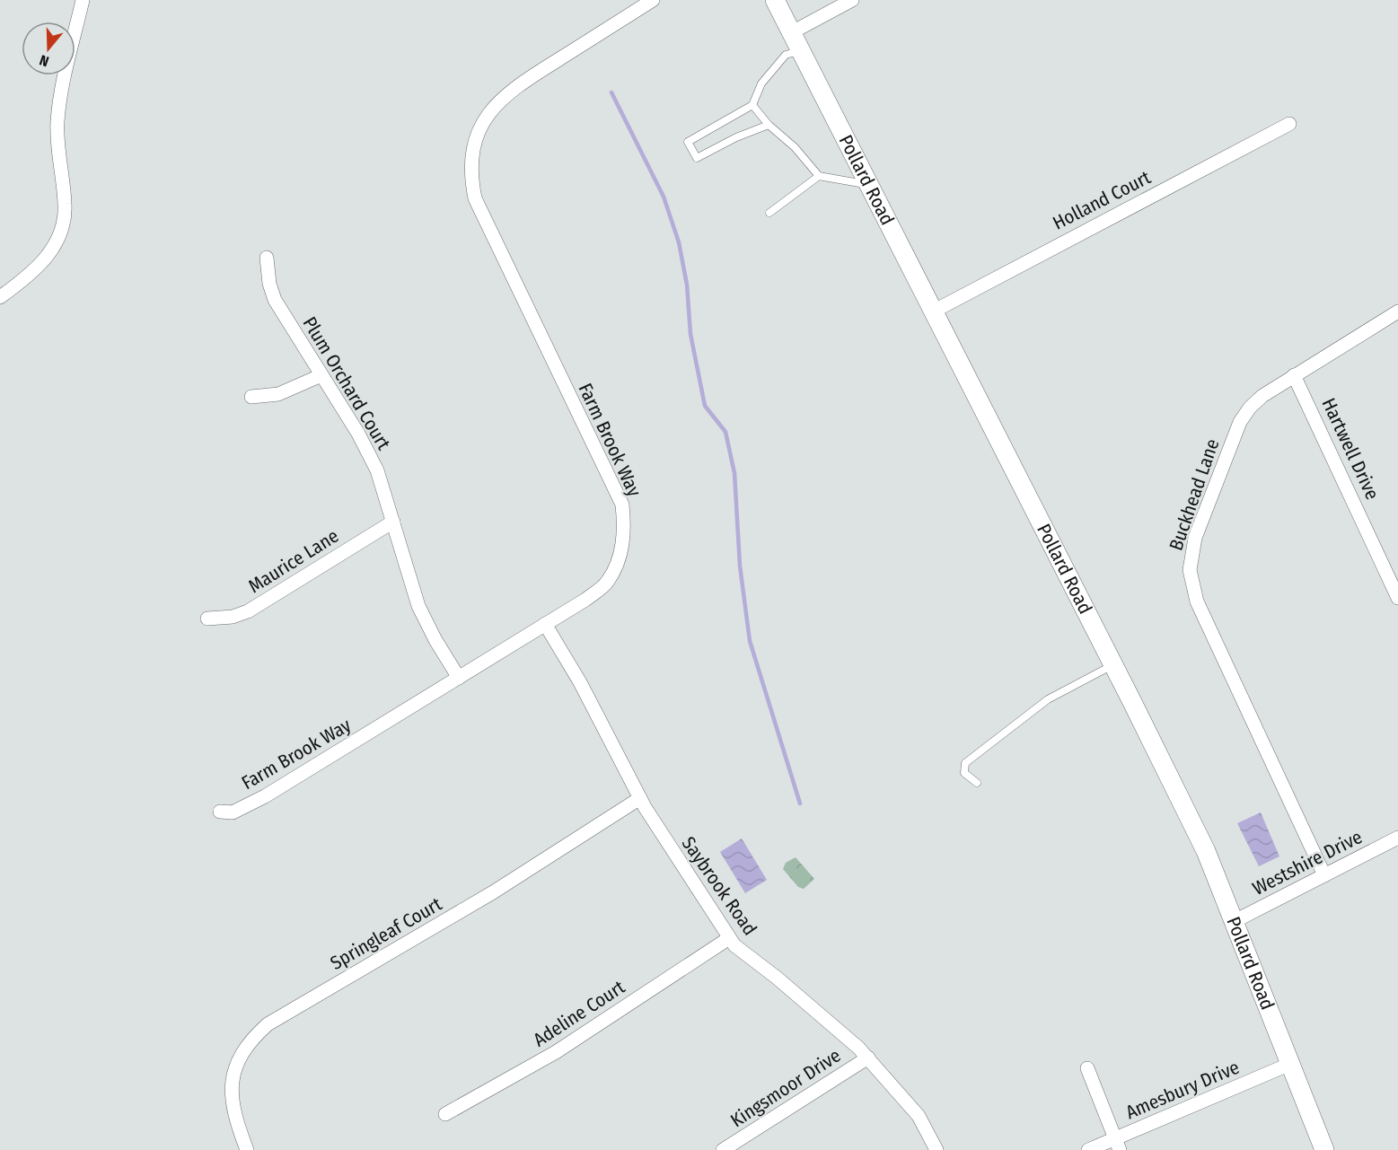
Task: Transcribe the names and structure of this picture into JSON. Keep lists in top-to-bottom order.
{
  "streets": {
    "street": [
      "Pollard Road",
      "Holland Court",
      "Plum Orchard Court",
      "Farm Brook Way",
      "Hartwell Drive",
      "Buckhead Lane",
      "Maurice Lane",
      "Westshire Drive",
      "Saybrook Road",
      "Springleaf Court",
      "Adeline Court",
      "Kingsmoor Drive",
      "Amesbury Drive"
    ]
  },
  "crossings": [
    ["Pollard Road", "Holland Court"],
    ["Pollard Road", "Westshire Drive"],
    ["Pollard Road", "Amesbury Drive"],
    ["Plum Orchard Court", "Farm Brook Way"],
    ["Plum Orchard Court", "Maurice Lane"],
    ["Farm Brook Way", "Saybrook Road"],
    ["Hartwell Drive", "Buckhead Lane"],
    ["Buckhead Lane", "Westshire Drive"],
    ["Saybrook Road", "Springleaf Court"],
    ["Saybrook Road", "Adeline Court"],
    ["Saybrook Road", "Kingsmoor Drive"]
  ],
  "north": "bottom"
}
